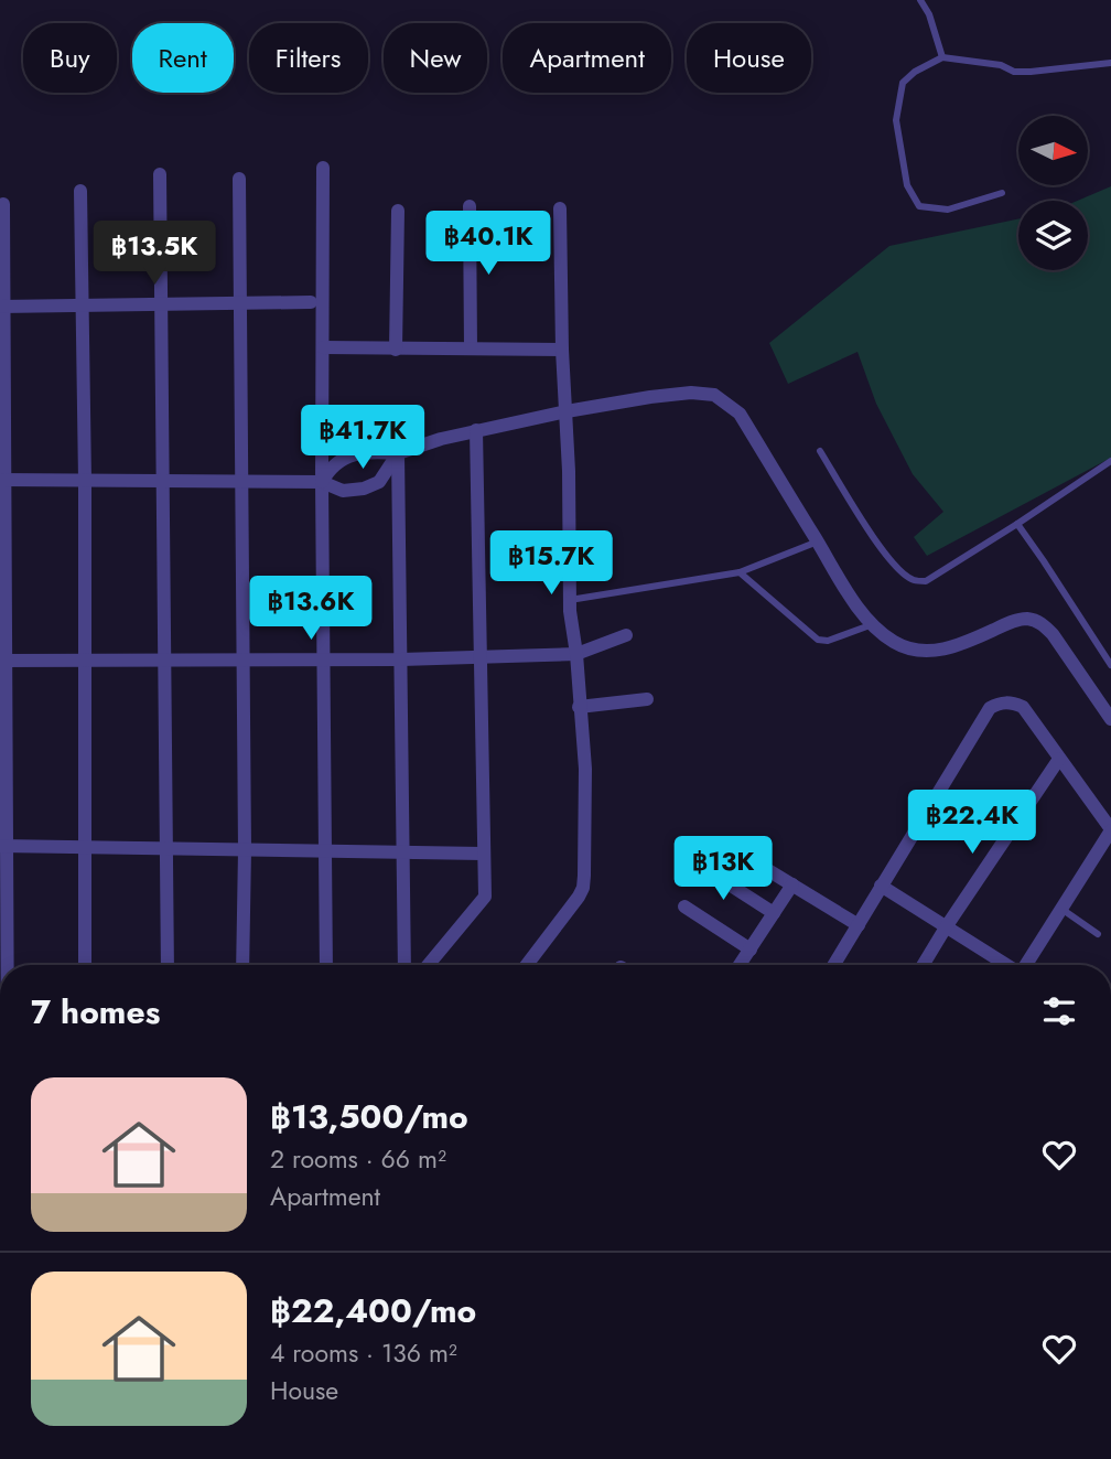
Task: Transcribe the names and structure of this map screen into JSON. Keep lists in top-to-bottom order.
{
  "north": "right",
  "page": {
    "chip": [
      "Buy",
      "Rent",
      "Filters",
      "New",
      "Apartment",
      "House"
    ],
    "price": [
      "฿40.1K",
      "฿13.5K",
      "฿41.7K",
      "฿15.7K",
      "฿13.6K",
      "฿22.4K",
      "฿13K"
    ],
    "heading": "7 homes",
    "list": [
      {
        "name": "฿13,500/mo",
        "note": "2 rooms · 66 m² · Apartment"
      },
      {
        "name": "฿22,400/mo",
        "note": "4 rooms · 136 m² · House"
      }
    ]
  }
}
